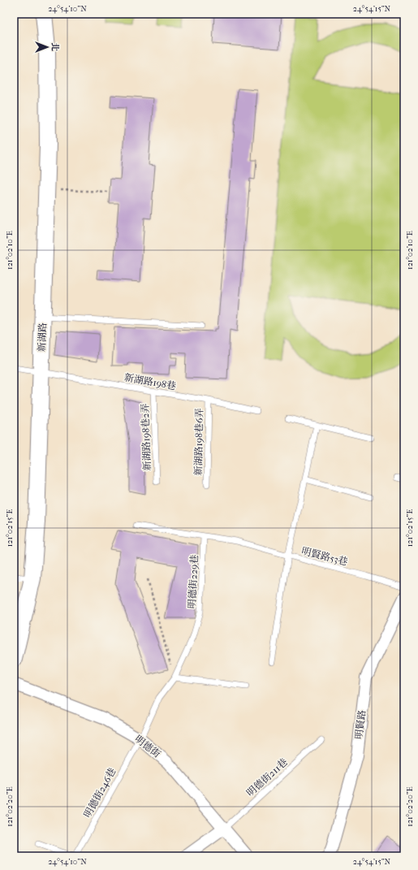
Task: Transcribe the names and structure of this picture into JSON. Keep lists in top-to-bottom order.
{
  "streets": {
    "street": ["新湖路", "明賢路", "明德街"],
    "lane": [
      "新湖路198巷",
      "新湖路198巷2弄",
      "新湖路198巷6弄",
      "明賢路53巷",
      "明德街229巷",
      "明德街211巷",
      "明德街246巷"
    ]
  },
  "crossings": [
    ["新湖路", "新湖路198巷"],
    ["新湖路198巷", "新湖路198巷2弄"],
    ["新湖路198巷", "新湖路198巷6弄"],
    ["明德街229巷", "明德街"],
    ["明德街229巷", "明德街246巷"],
    ["明德街", "明德街211巷"],
    ["明德街", "明德街246巷"]
  ],
  "north": "right",
  "coordinates": [
    "24°54'10\"N",
    "24°54'15\"N",
    "121°02'10\"E",
    "121°02'15\"E",
    "121°02'20\"E"
  ]
}
